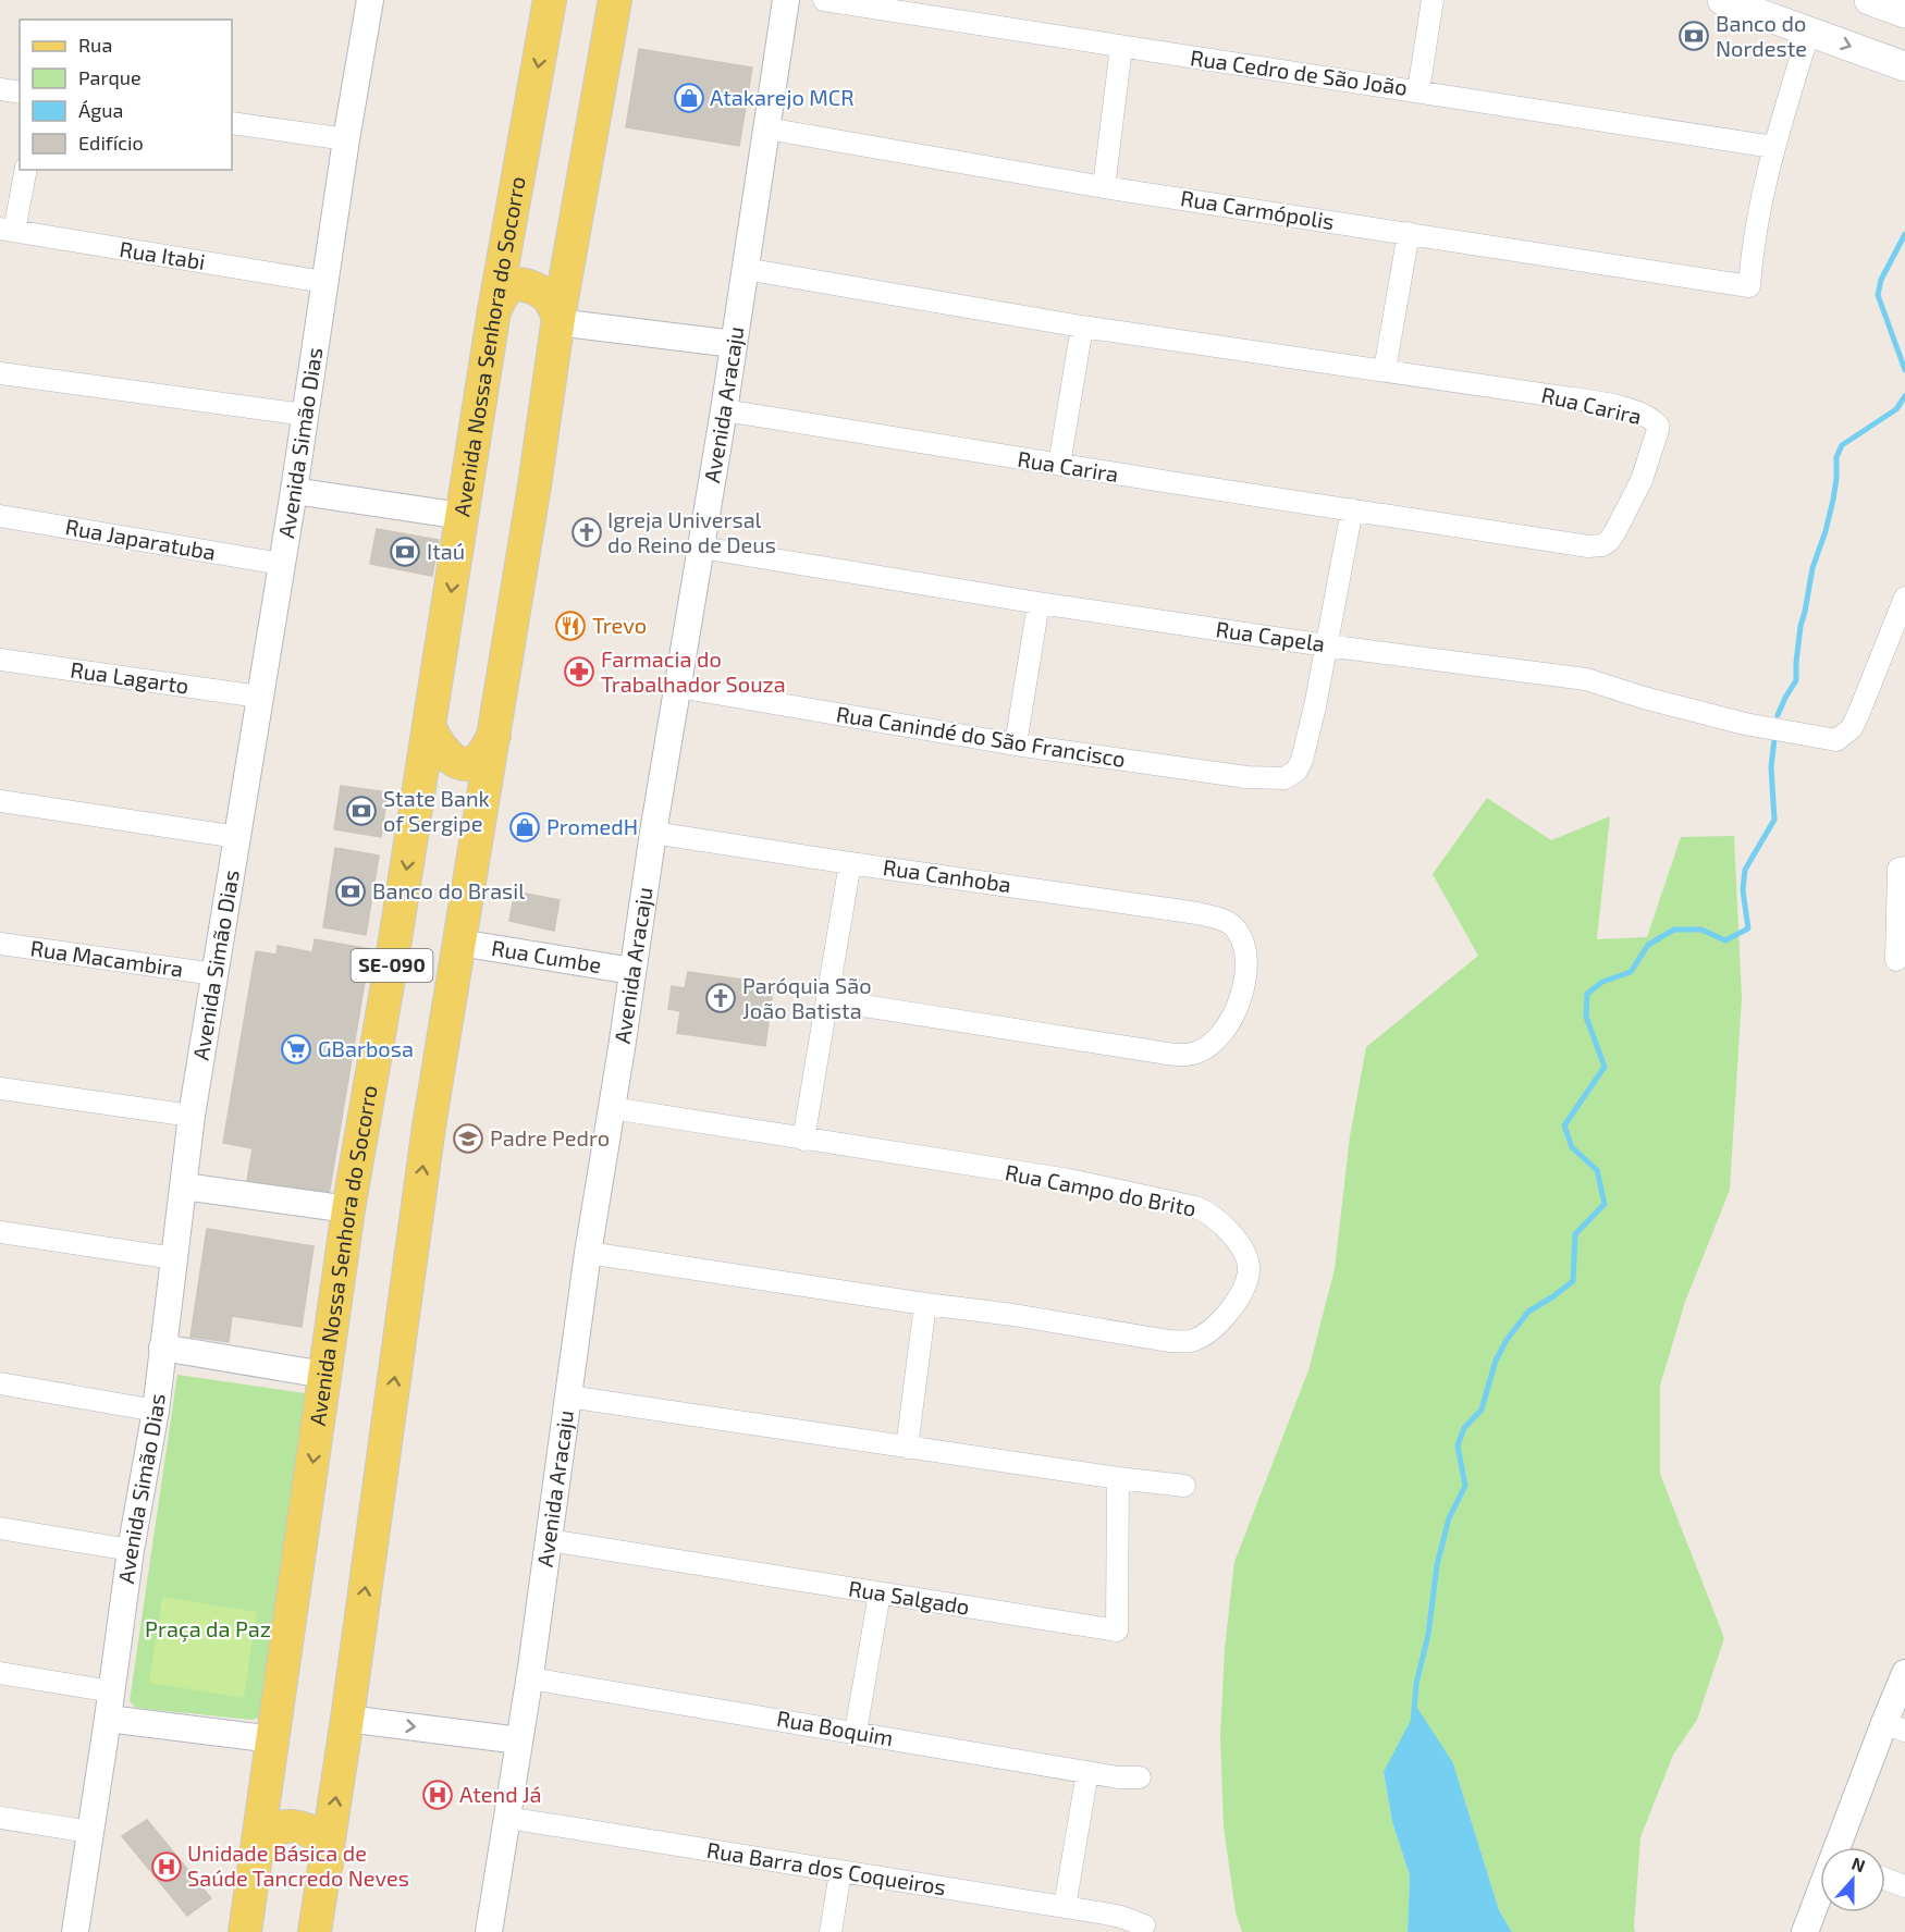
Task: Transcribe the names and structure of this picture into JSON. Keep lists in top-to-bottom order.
{
  "streets": {
    "main road": ["Avenida Nossa Senhora do Socorro", "SE-090"],
    "street": [
      "Rua Cedro de São João",
      "Rua Carmópolis",
      "Rua Itabi",
      "Avenida Aracaju",
      "Rua Carira",
      "Avenida Simão Dias",
      "Rua Japaratuba",
      "Rua Capela",
      "Rua Lagarto",
      "Rua Canindé do São Francisco",
      "Rua Canhoba",
      "Rua Cumbe",
      "Rua Macambira",
      "Rua Campo do Brito",
      "Rua Salgado",
      "Rua Boquim",
      "Rua Barra dos Coqueiros"
    ]
  },
  "crossings": [
    ["Rua Cedro de São João", "Rua Carmópolis"],
    ["Rua Carmópolis", "Avenida Aracaju"],
    ["Rua Itabi", "Avenida Simão Dias"],
    ["Avenida Aracaju", "Rua Carira"],
    ["Avenida Aracaju", "Rua Capela"],
    ["Avenida Aracaju", "Rua Canindé do São Francisco"],
    ["Avenida Aracaju", "Rua Canhoba"],
    ["Avenida Aracaju", "Rua Cumbe"],
    ["Avenida Aracaju", "Rua Campo do Brito"],
    ["Avenida Aracaju", "Rua Salgado"],
    ["Avenida Aracaju", "Rua Boquim"],
    ["Avenida Aracaju", "Rua Barra dos Coqueiros"],
    ["Avenida Simão Dias", "Rua Japaratuba"],
    ["Avenida Simão Dias", "Rua Lagarto"],
    ["Avenida Simão Dias", "Rua Macambira"],
    ["Rua Capela", "Rua Canindé do São Francisco"],
    ["Rua Cumbe", "SE-090"]
  ],
  "parks": ["Praça da Paz"],
  "places": {
    "bank": [
      "Banco do Nordeste",
      "Itaú",
      "State Bank of Sergipe",
      "Banco do Brasil"
    ],
    "shop": ["Atakarejo MCR", "PromedH"],
    "church": ["Igreja Universal do Reino de Deus", "Paróquia São João Batista"],
    "restaurant": ["Trevo"],
    "pharmacy": ["Farmacia do Trabalhador Souza"],
    "supermarket": ["GBarbosa"],
    "school or university": ["Padre Pedro"],
    "hospital": ["Atend Já", "Unidade Básica de Saúde Tancredo Neves"]
  },
  "legend": [
    "Rua",
    "Parque",
    "Água",
    "Edifício"
  ],
  "north": "top"
}
